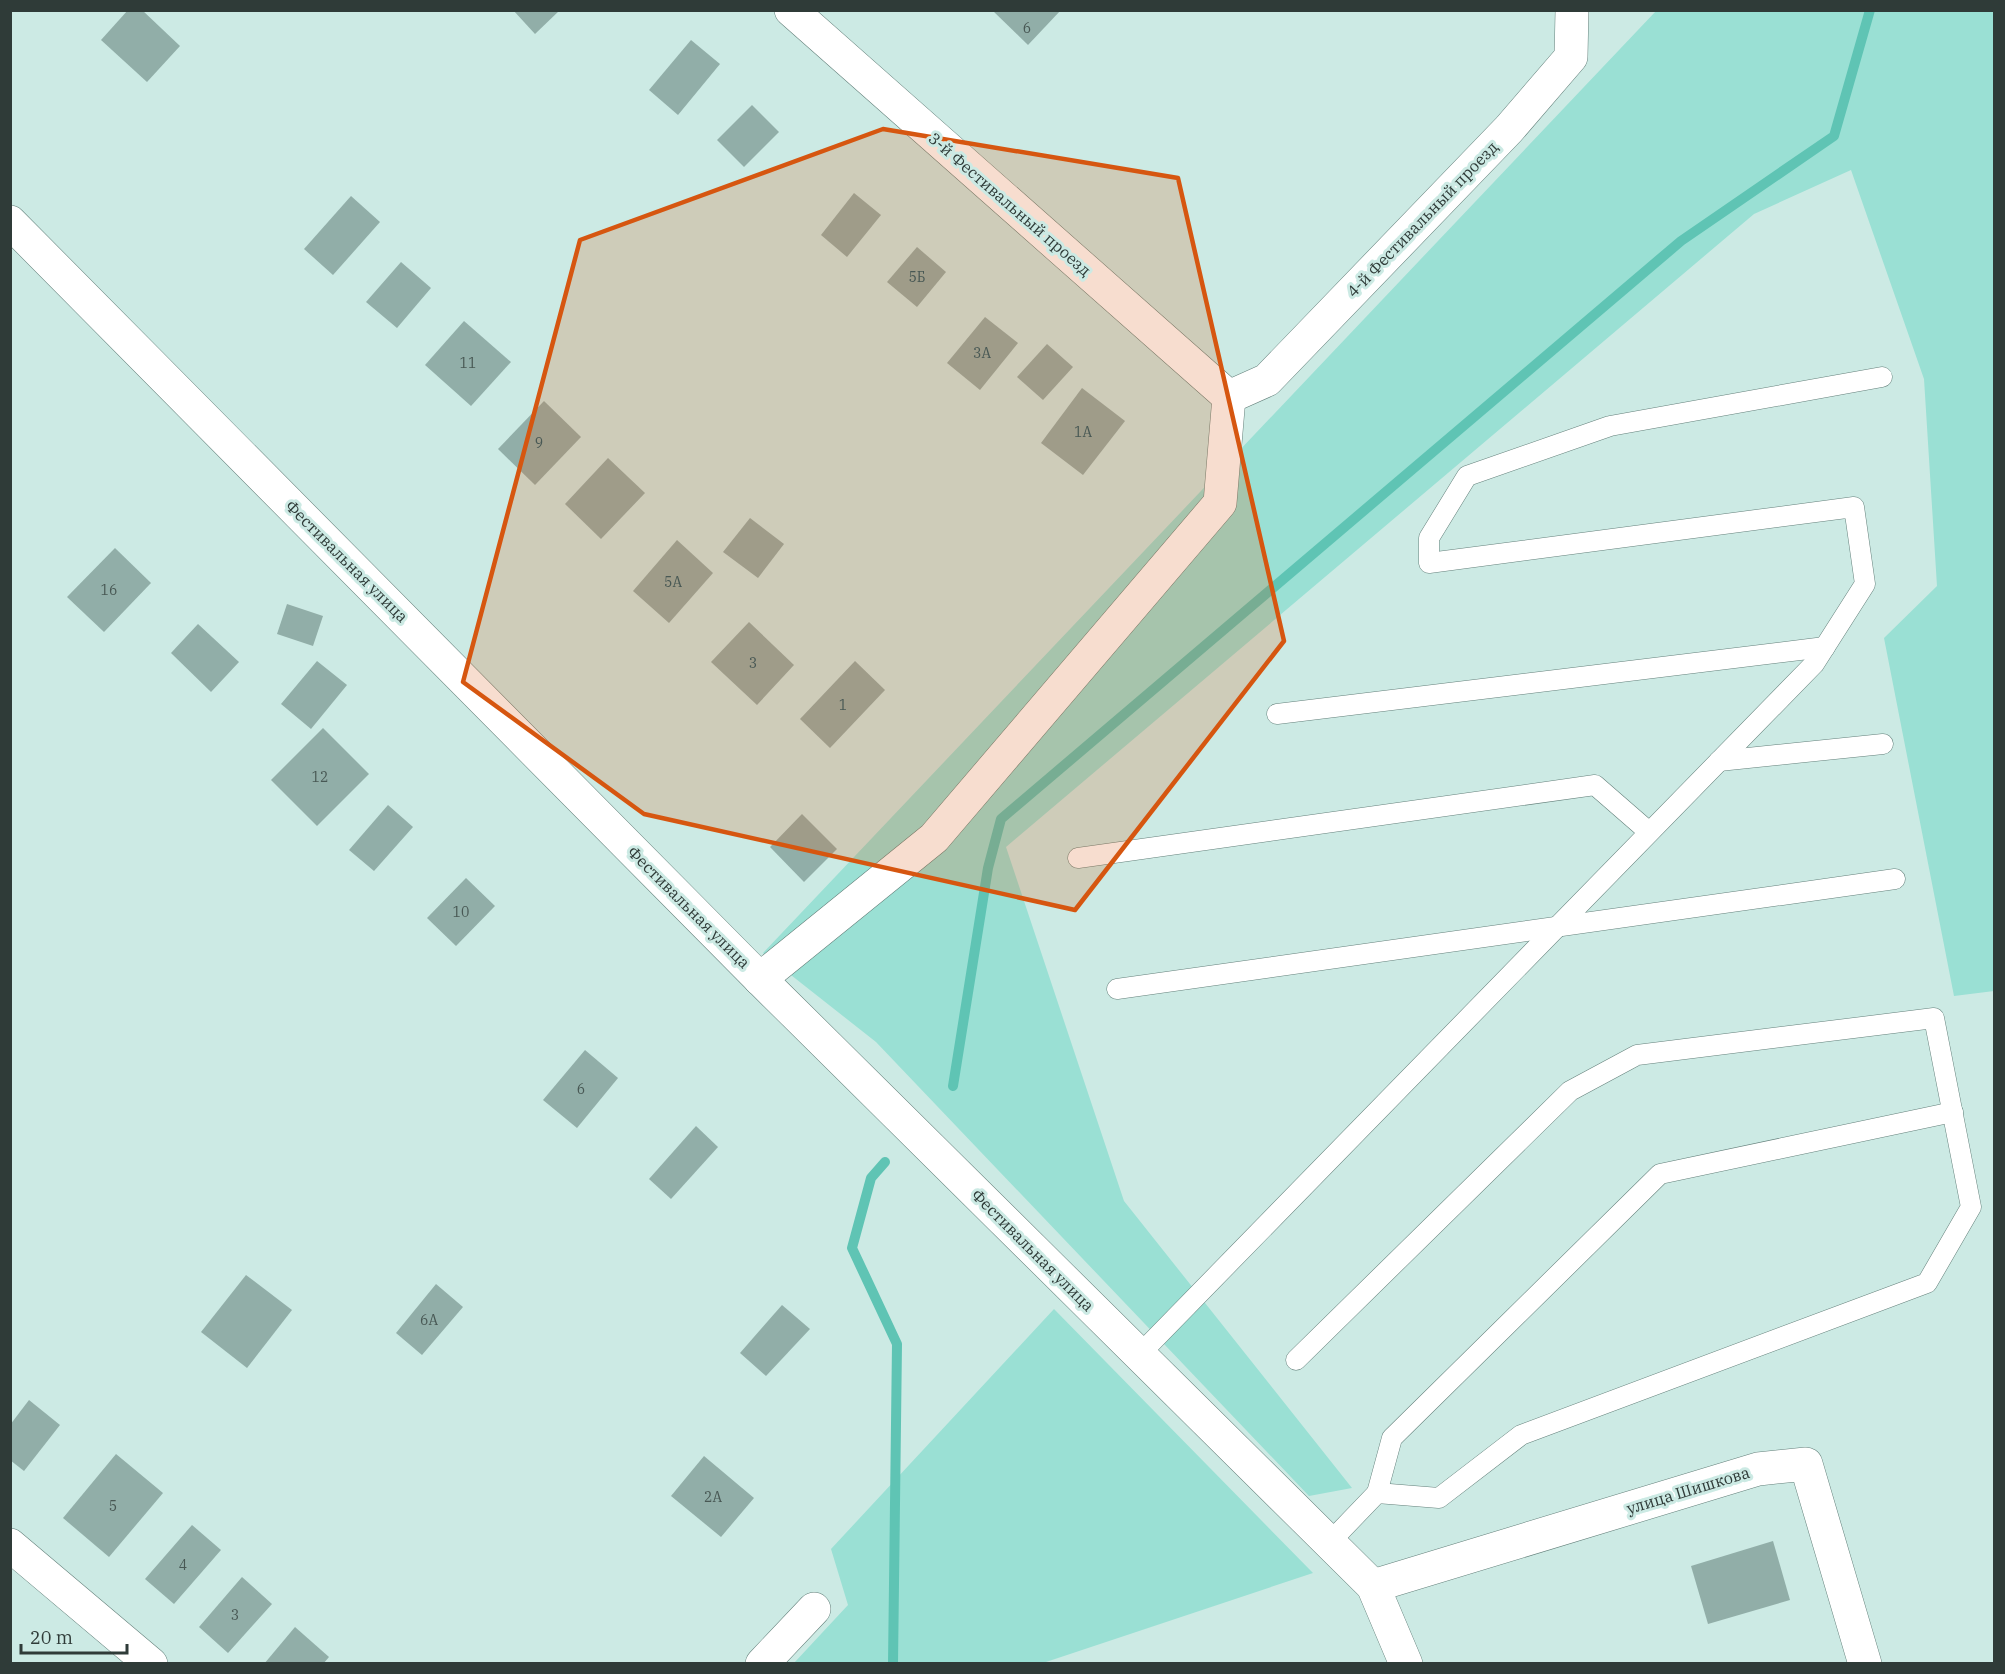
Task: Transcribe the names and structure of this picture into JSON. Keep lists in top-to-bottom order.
{
  "streets": {
    "street": [
      "3-й Фестивальный проезд",
      "4-й Фестивальный проезд",
      "Фестивальная улица",
      "улица Шишкова"
    ]
  },
  "crossings": [
    ["3-й Фестивальный проезд", "4-й Фестивальный проезд"],
    ["Фестивальная улица", "улица Шишкова"]
  ],
  "house_numbers": [
    "6",
    "5Б",
    "3А",
    "11",
    "1А",
    "9",
    "5А",
    "16",
    "3",
    "1",
    "12",
    "10",
    "6",
    "6А",
    "2А",
    "5",
    "4",
    "3"
  ],
  "scale_bar": "20 m"
}
